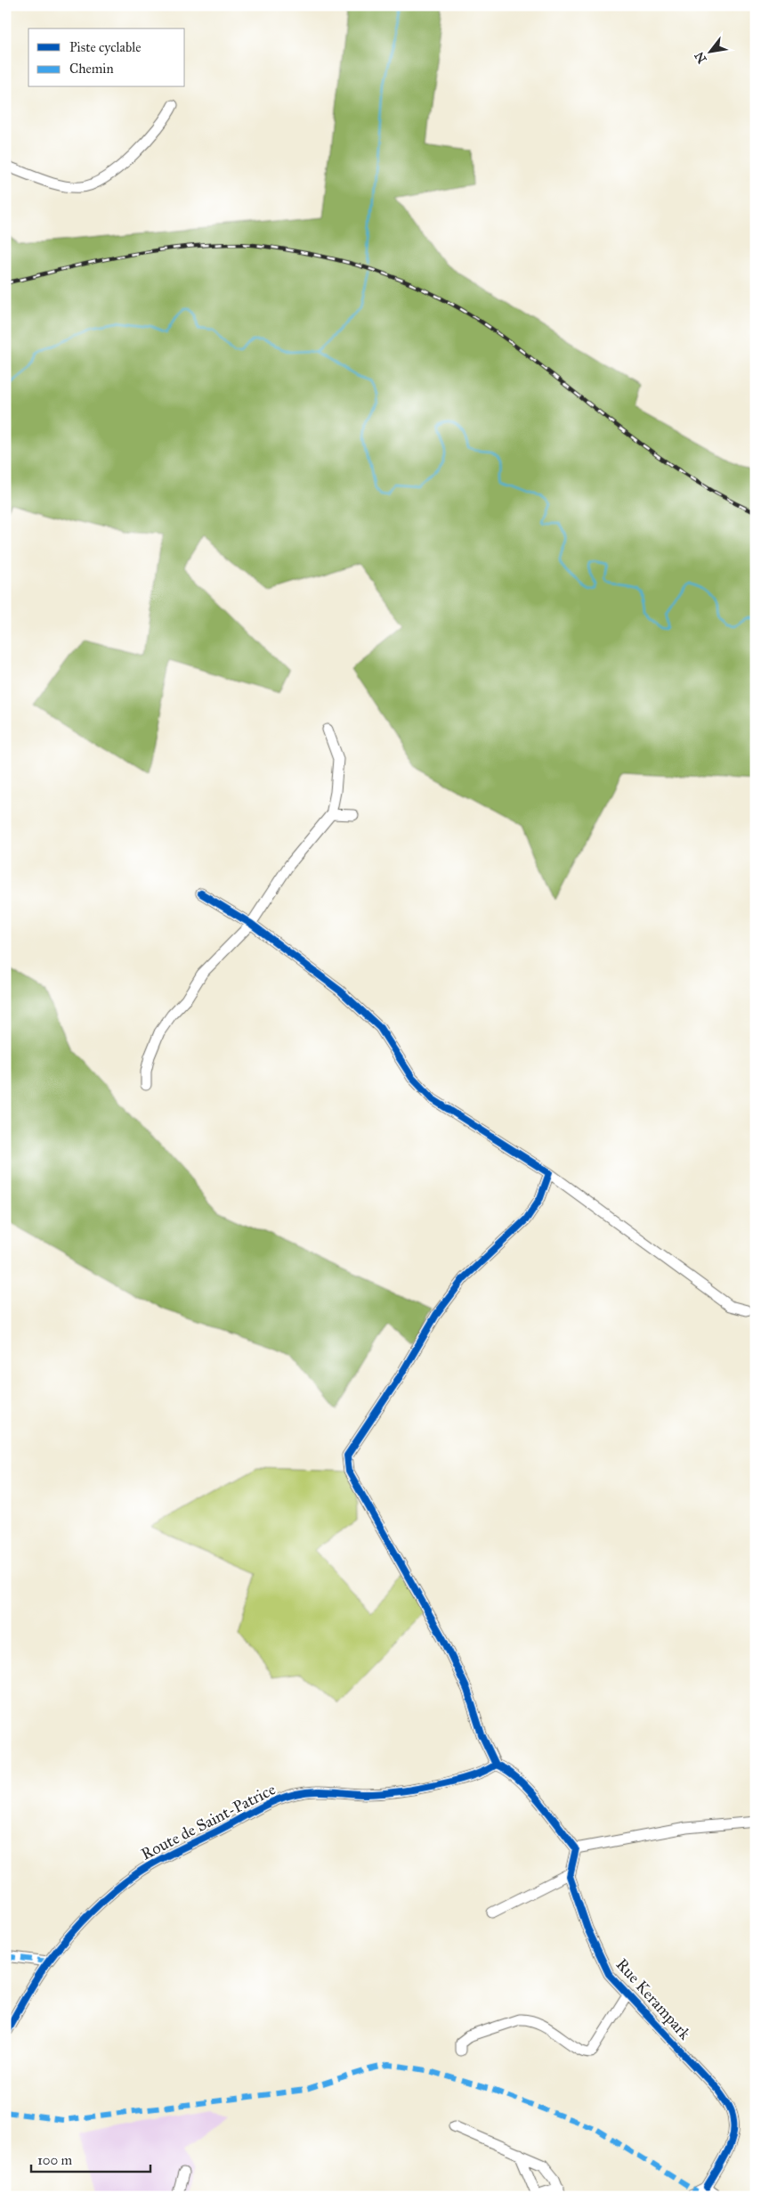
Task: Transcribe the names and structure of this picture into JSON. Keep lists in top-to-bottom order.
{
  "streets": {
    "street": ["Route de Saint-Patrice", "Rue Kerampark"]
  },
  "legend": ["Piste cyclable", "Chemin"],
  "scale_bar": "100 m",
  "north": "bottom left"
}
